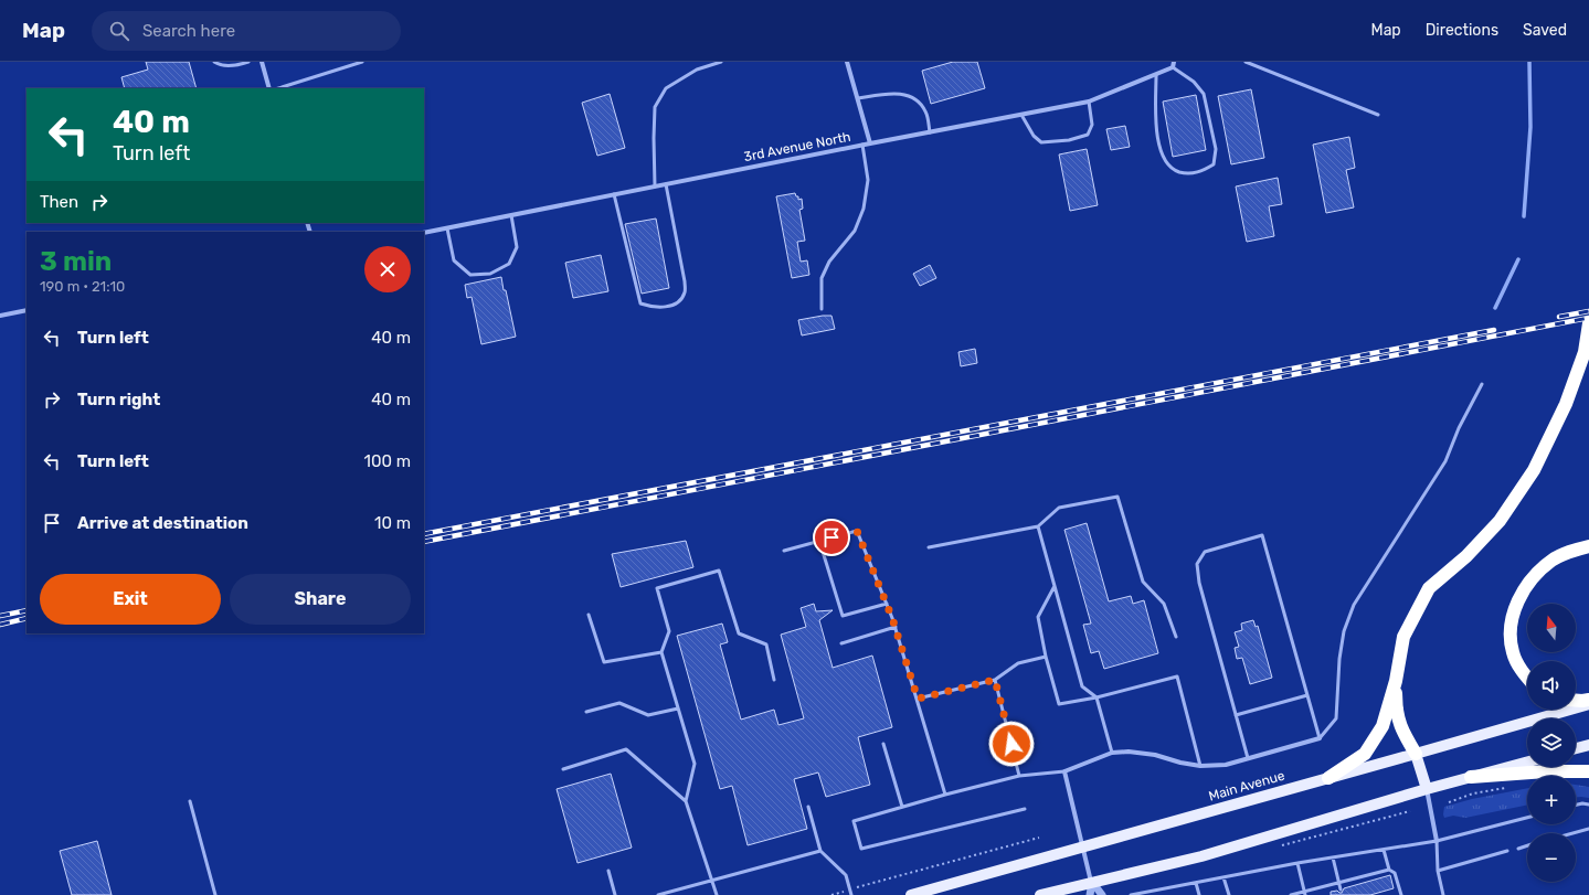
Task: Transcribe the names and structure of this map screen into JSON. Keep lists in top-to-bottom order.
{
  "streets": {
    "main road": ["Main Avenue"],
    "street": ["3rd Avenue North"]
  },
  "north": "top",
  "page": {
    "header": "Map",
    "search": "Search here",
    "nav": ["Map", "Directions", "Saved"],
    "turn": ["40 m", "Turn left"],
    "then": "Then",
    "heading": ["3 min", "190 m · 21:10"],
    "list": [
      {
        "name": "Turn left",
        "value": "40 m"
      },
      {
        "name": "Turn right",
        "value": "40 m"
      },
      {
        "name": "Turn left",
        "value": "100 m"
      },
      {
        "name": "Arrive at destination",
        "value": "10 m"
      }
    ],
    "buttons": ["Exit", "Share"],
    "map_buttons": ["+", "−"]
  }
}
